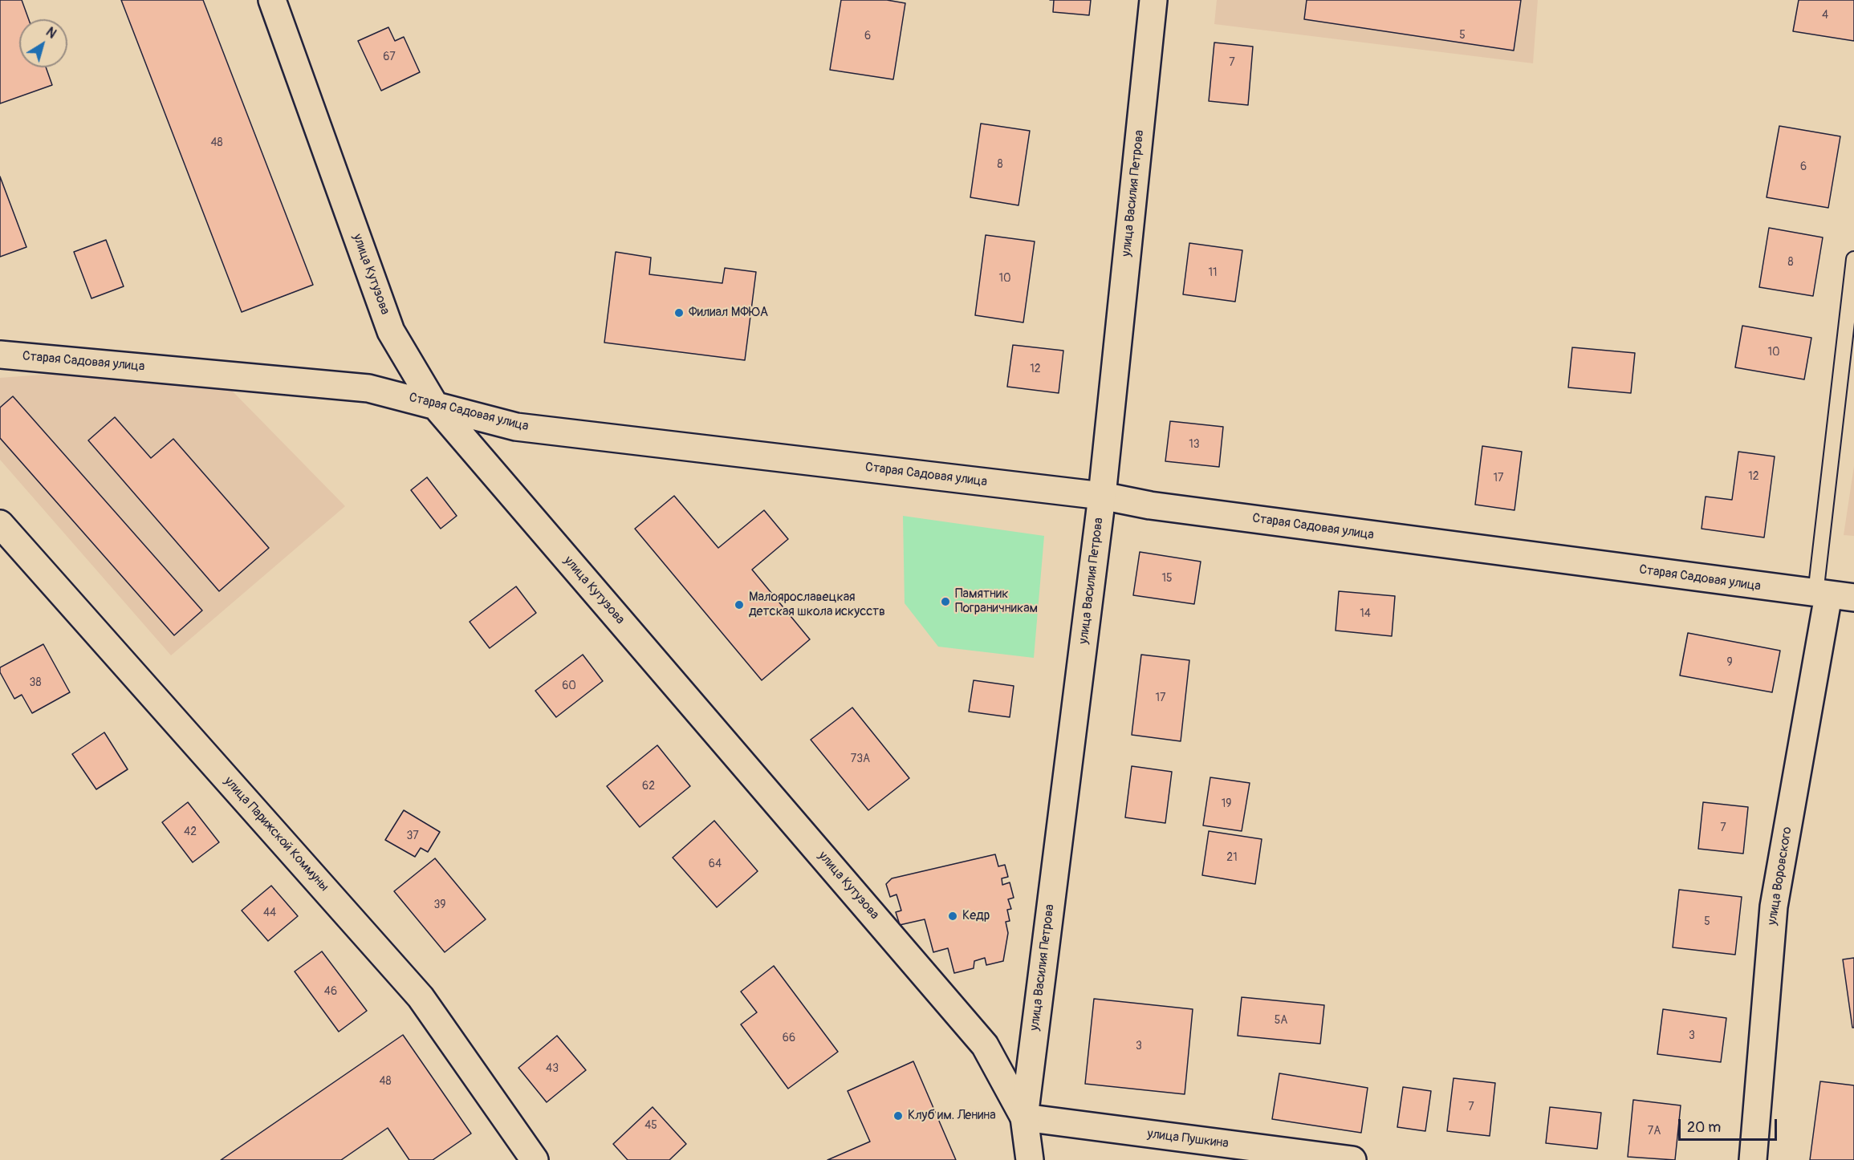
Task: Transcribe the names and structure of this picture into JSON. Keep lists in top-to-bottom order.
{
  "streets": {
    "street": [
      "улица Василия Петрова",
      "улица Кутузова",
      "Старая Садовая улица",
      "улица Парижской Коммуны",
      "улица Воровского",
      "улица Пушкина"
    ]
  },
  "crossings": [
    ["улица Василия Петрова", "улица Кутузова"],
    ["улица Василия Петрова", "Старая Садовая улица"],
    ["улица Василия Петрова", "улица Пушкина"],
    ["улица Кутузова", "Старая Садовая улица"],
    ["улица Кутузова", "улица Пушкина"],
    ["Старая Садовая улица", "улица Воровского"]
  ],
  "places": [
    "Филиал МФЮА",
    "Памятник Пограничникам",
    "Малоярославецкая детская школа искусств",
    "Кедр",
    "Клуб им. Ленина"
  ],
  "house_numbers": [
    "4",
    "5",
    "6",
    "67",
    "7",
    "48",
    "8",
    "6",
    "8",
    "11",
    "10",
    "10",
    "12",
    "13",
    "12",
    "17",
    "15",
    "14",
    "9",
    "38",
    "60",
    "17",
    "73А",
    "62",
    "19",
    "7",
    "42",
    "37",
    "21",
    "64",
    "39",
    "44",
    "5",
    "46",
    "5А",
    "3",
    "66",
    "3",
    "43",
    "48",
    "7",
    "45",
    "7А"
  ],
  "scale_bar": "20 m",
  "north": "top right"
}
